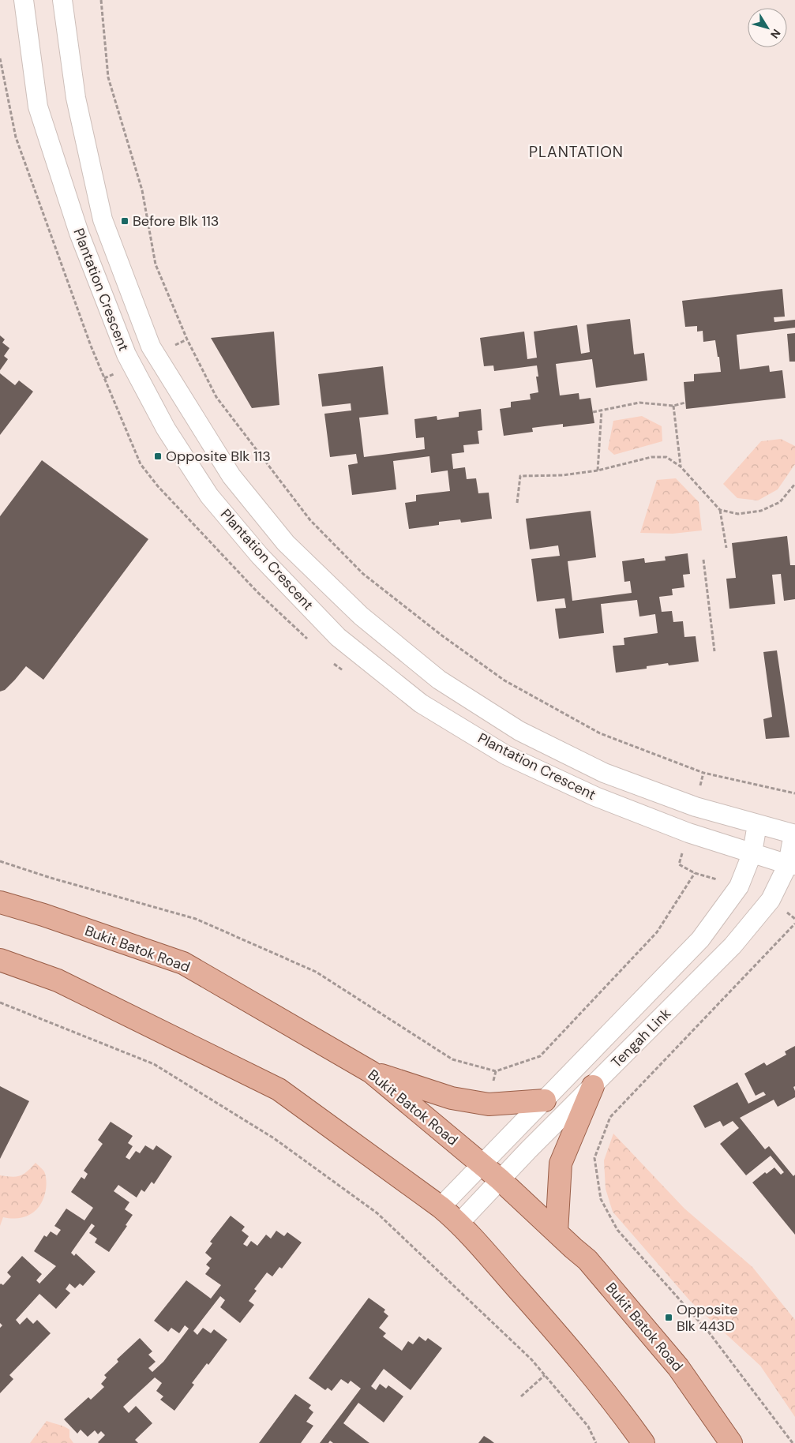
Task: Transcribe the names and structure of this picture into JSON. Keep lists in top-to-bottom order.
{
  "streets": {
    "main road": ["Bukit Batok Road"],
    "street": ["Plantation Crescent", "Tengah Link"]
  },
  "crossings": [
    ["Plantation Crescent", "Tengah Link"],
    ["Bukit Batok Road", "Tengah Link"]
  ],
  "districts": ["PLANTATION"],
  "places": {
    "transit": ["Before Blk 113", "Opposite Blk 113", "Opposite Blk 443D"]
  },
  "north": "bottom right"
}
